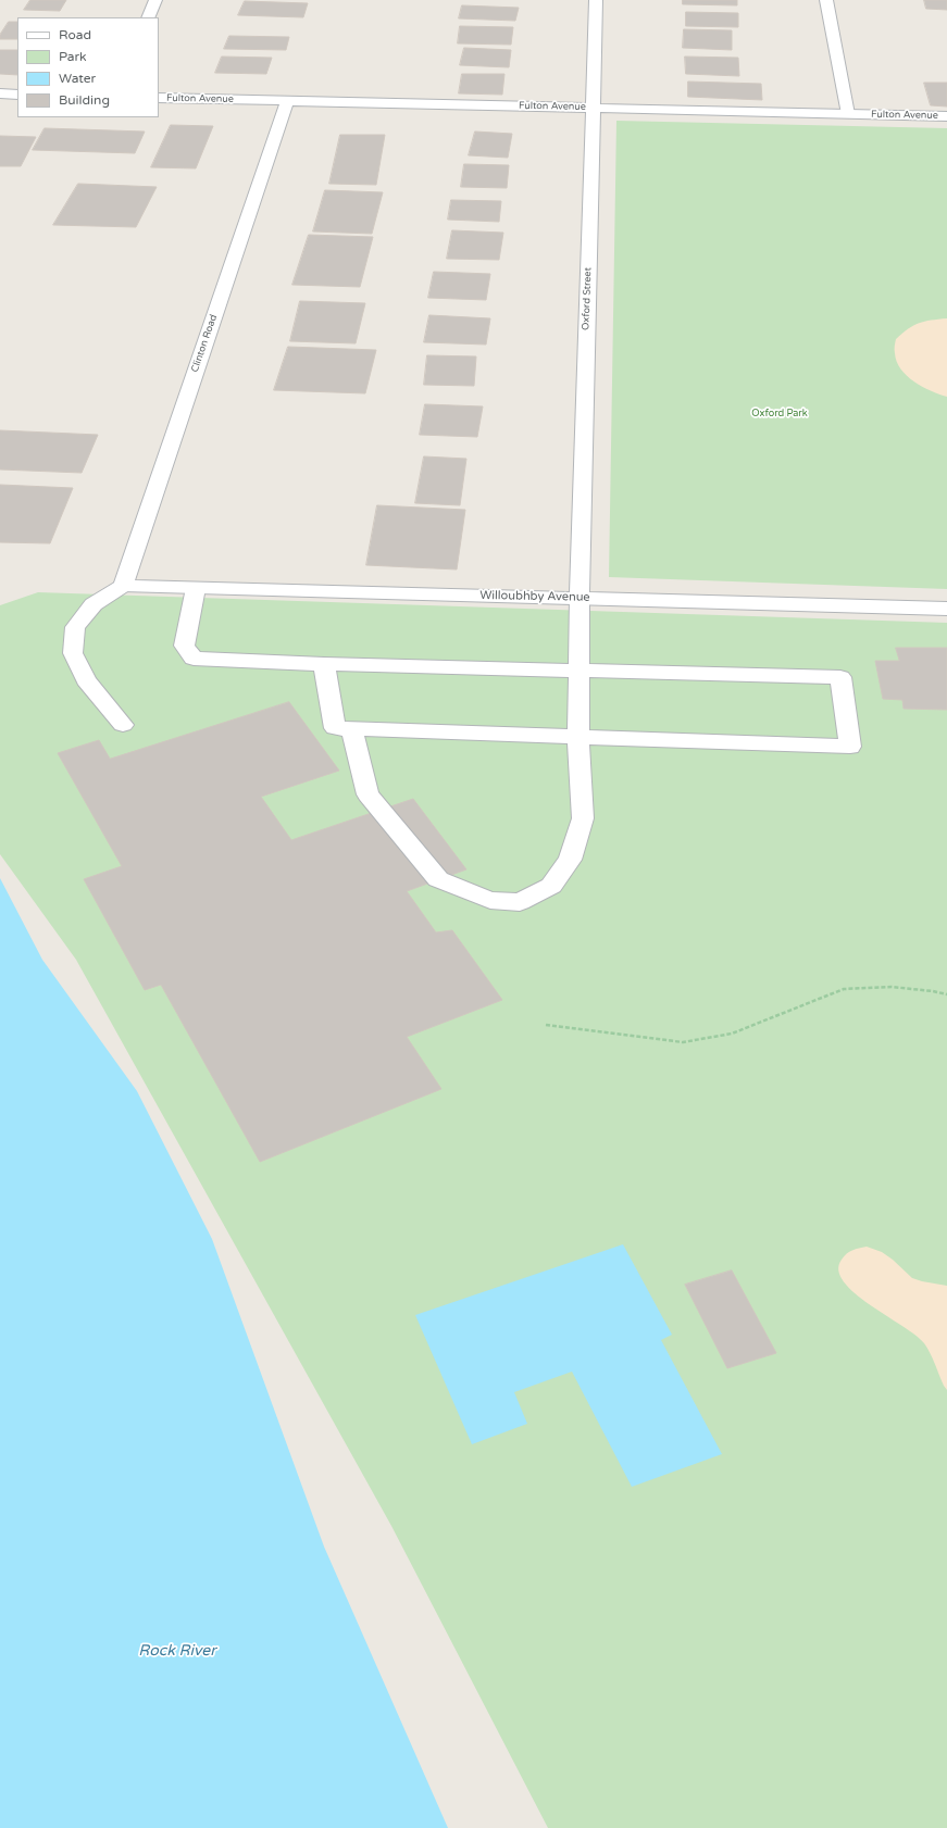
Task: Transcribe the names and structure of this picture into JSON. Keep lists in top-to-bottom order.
{
  "streets": {
    "street": [
      "Fulton Avenue",
      "Oxford Street",
      "Clinton Road",
      "Willoubhby Avenue"
    ]
  },
  "crossings": [
    ["Fulton Avenue", "Oxford Street"],
    ["Fulton Avenue", "Clinton Road"],
    ["Oxford Street", "Willoubhby Avenue"],
    ["Clinton Road", "Willoubhby Avenue"]
  ],
  "water": ["Rock River"],
  "parks": ["Oxford Park"],
  "legend": [
    "Road",
    "Park",
    "Water",
    "Building"
  ]
}
